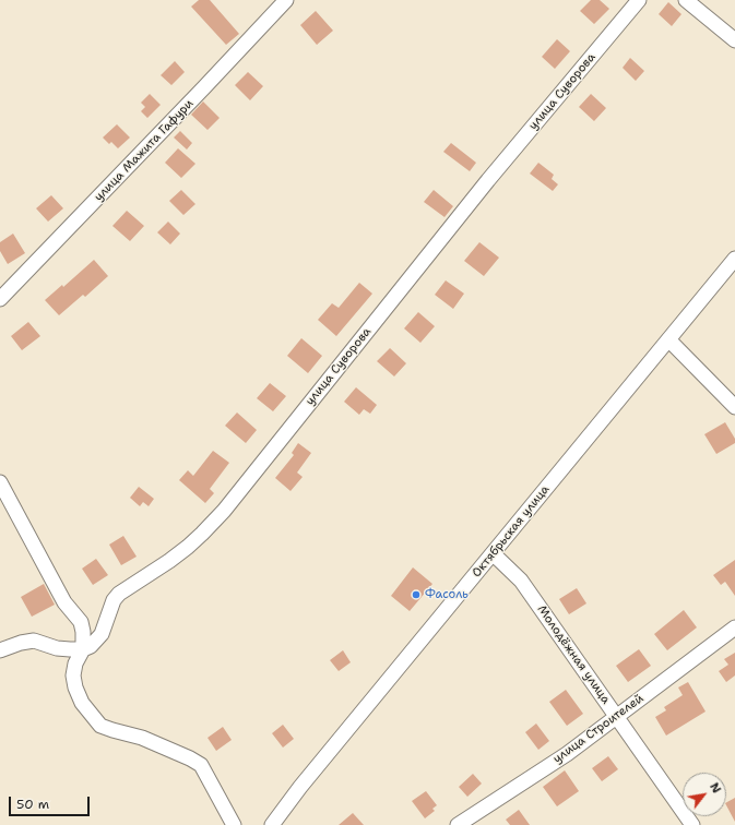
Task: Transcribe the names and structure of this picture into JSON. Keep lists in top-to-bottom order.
{
  "streets": {
    "street": [
      "улица Суворова",
      "улица Мажита Гафури",
      "Октябрьская улица",
      "Молодёжная улица",
      "улица Строителей"
    ]
  },
  "crossings": [
    ["Октябрьская улица", "Молодёжная улица"],
    ["Молодёжная улица", "улица Строителей"]
  ],
  "places": ["Фасоль"],
  "scale_bar": "50 m",
  "north": "top right"
}
